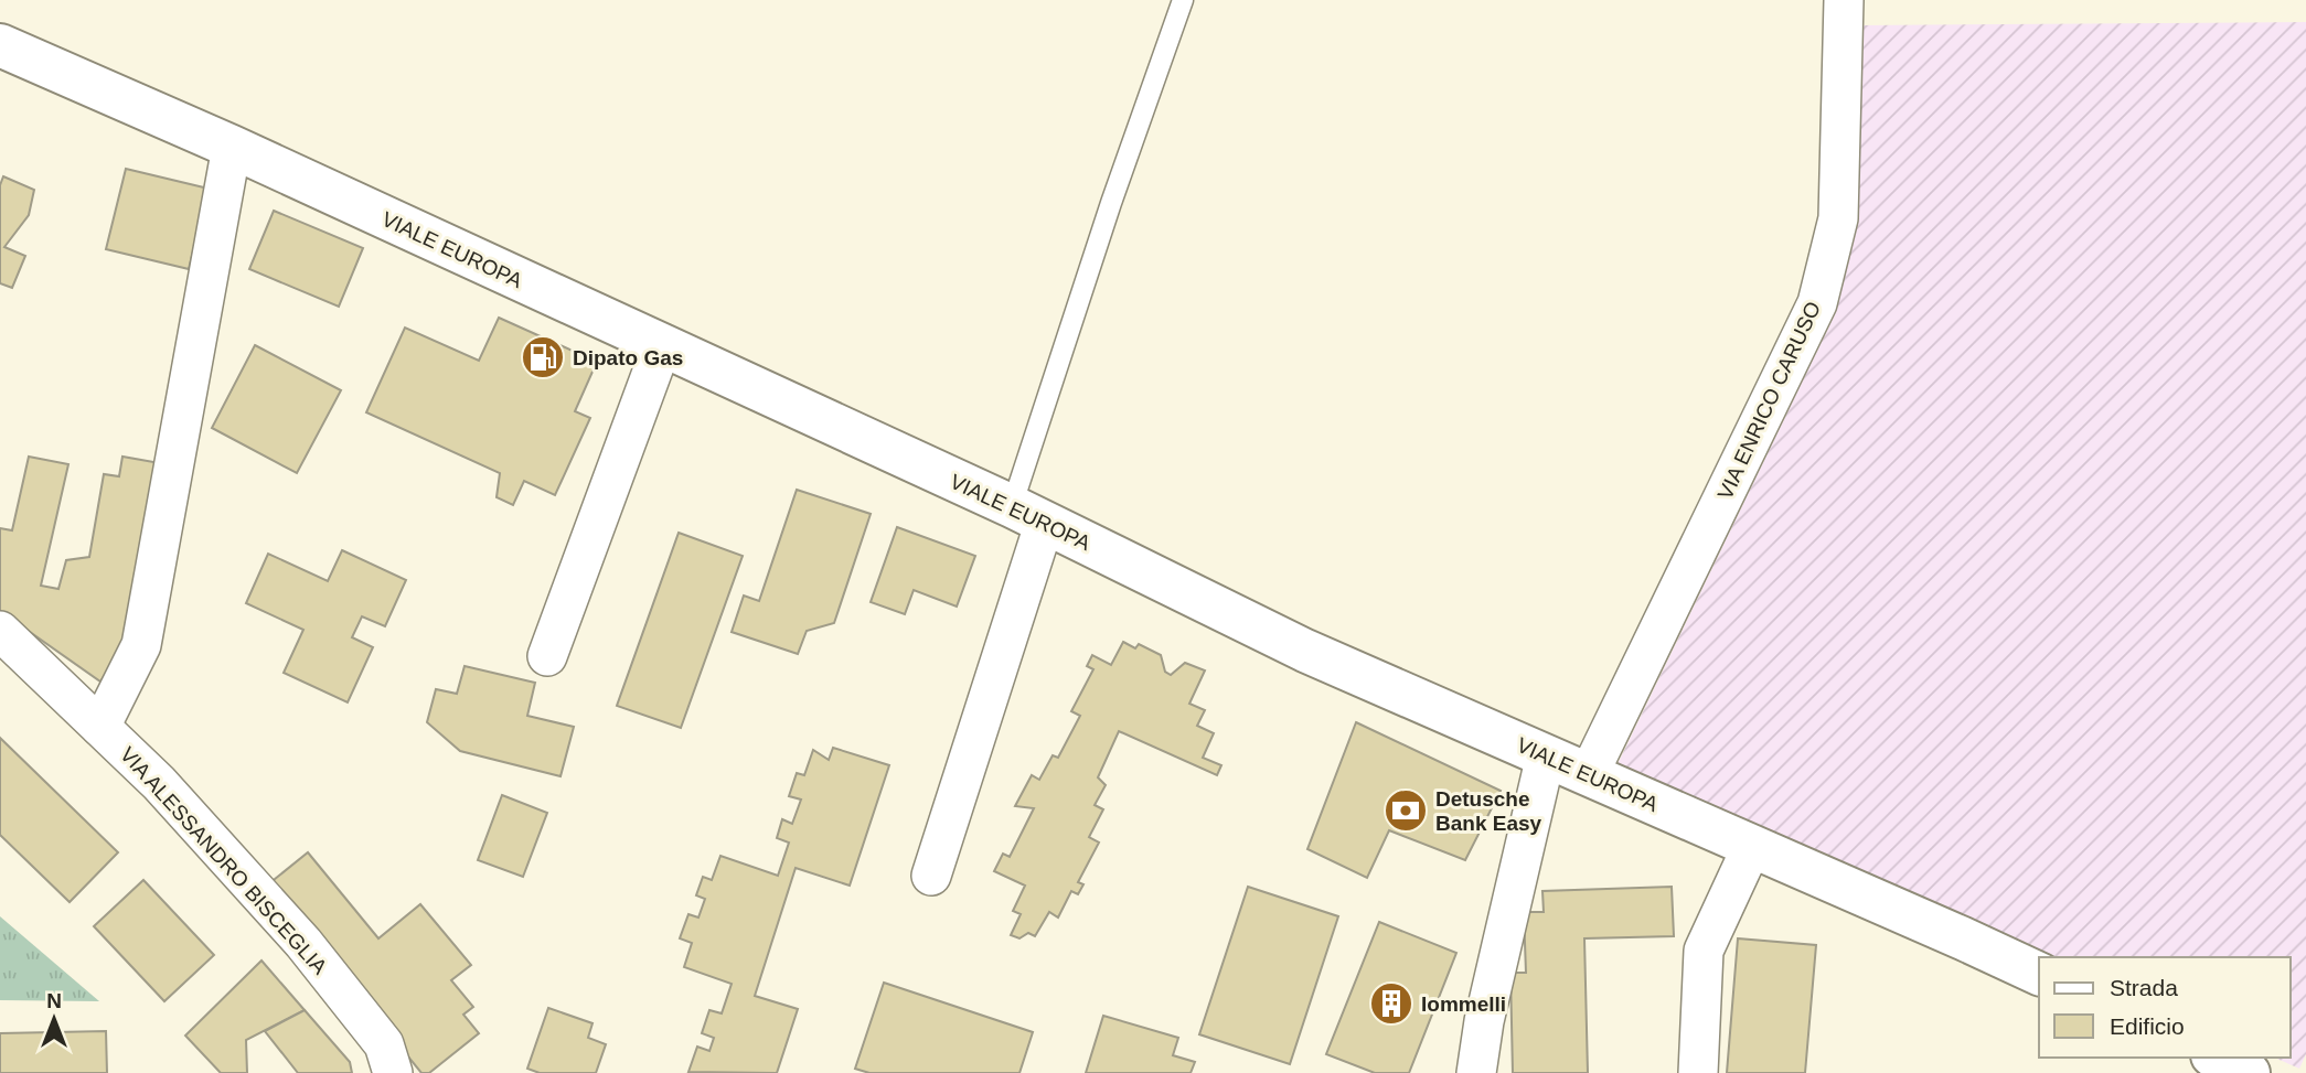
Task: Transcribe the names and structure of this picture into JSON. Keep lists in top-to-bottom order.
{
  "streets": {
    "main road": ["VIALE EUROPA"],
    "street": ["VIA ENRICO CARUSO", "VIA ALESSANDRO BISCEGLIA"]
  },
  "crossings": [
    ["VIALE EUROPA", "VIA ENRICO CARUSO"]
  ],
  "places": {
    "fuel station": ["Dipato Gas"],
    "bank": ["Detusche Bank Easy"],
    "building": ["Iommelli"]
  },
  "legend": ["Strada", "Edificio"],
  "north": "top"
}
